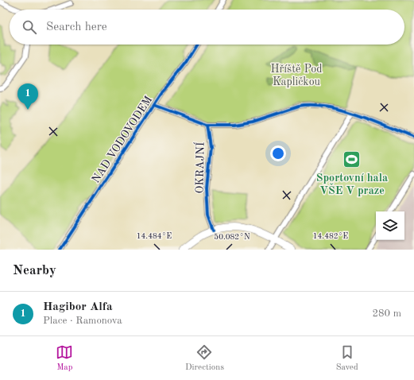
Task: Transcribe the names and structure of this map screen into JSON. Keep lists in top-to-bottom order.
{
  "streets": {
    "street": ["NAD VODOVODEM", "OKRAJNÍ"]
  },
  "parks": ["Hříště Pod Kapličkou"],
  "places": {
    "sports": ["Sportovní hala VŠE V praze"]
  },
  "page": {
    "search": "Search here",
    "pins": "1",
    "heading": "Nearby",
    "list": [
      {
        "mark": "1",
        "name": "Hagibor Alfa",
        "note": "Place · Ramonova",
        "value": "280 m"
      }
    ],
    "nav": ["Map", "Directions", "Saved"]
  },
  "coordinates": ["14.484°E", "14.482°E", "50.082°N"]
}
